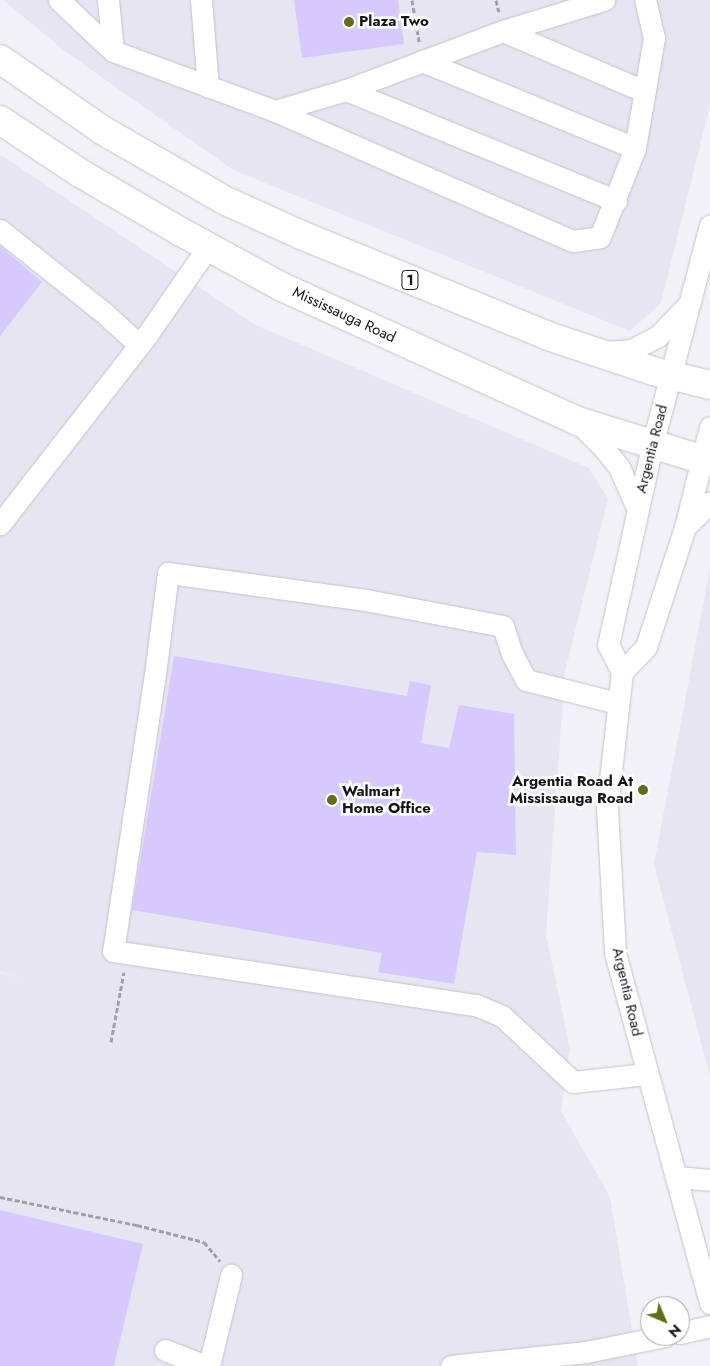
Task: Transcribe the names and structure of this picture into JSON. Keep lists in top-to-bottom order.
{
  "streets": {
    "main road": ["1", "Mississauga Road"],
    "street": ["Argentia Road"]
  },
  "crossings": [
    ["1", "Argentia Road"],
    ["Mississauga Road", "Argentia Road"]
  ],
  "places": ["Plaza Two", "Argentia Road At Mississauga Road", "Walmart Home Office"],
  "north": "bottom right"
}
